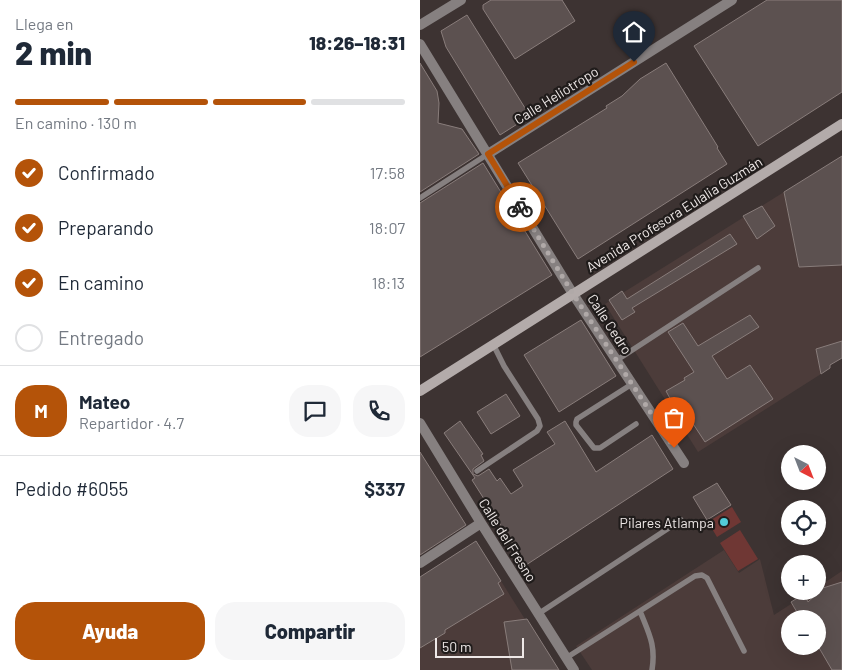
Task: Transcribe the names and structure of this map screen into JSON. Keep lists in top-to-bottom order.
{
  "streets": {
    "main road": ["Avenida Profesora Eulalia Guzmán"],
    "street": ["Calle Heliotropo", "Calle Cedro", "Calle del Fresno"]
  },
  "crossings": [
    ["Calle Heliotropo", "Calle Cedro"],
    ["Avenida Profesora Eulalia Guzmán", "Calle Cedro"]
  ],
  "places": ["Pilares Atlampa"],
  "scale_bar": "50 m",
  "north": "bottom right",
  "page": {
    "heading": ["2 min", "Llega en", "18:26–18:31"],
    "panel": [
      "Mateo",
      "Repartidor · 4.7",
      "Pedido #6055",
      "$337"
    ],
    "bar": "En camino · 130 m",
    "list": [
      ["Confirmado", "17:58"],
      ["Preparando", "18:07"],
      ["En camino", "18:13"],
      "Entregado"
    ],
    "round": "M",
    "map_buttons": ["+", "−"],
    "buttons": ["Ayuda", "Compartir"],
    "scale": "50 m"
  }
}
